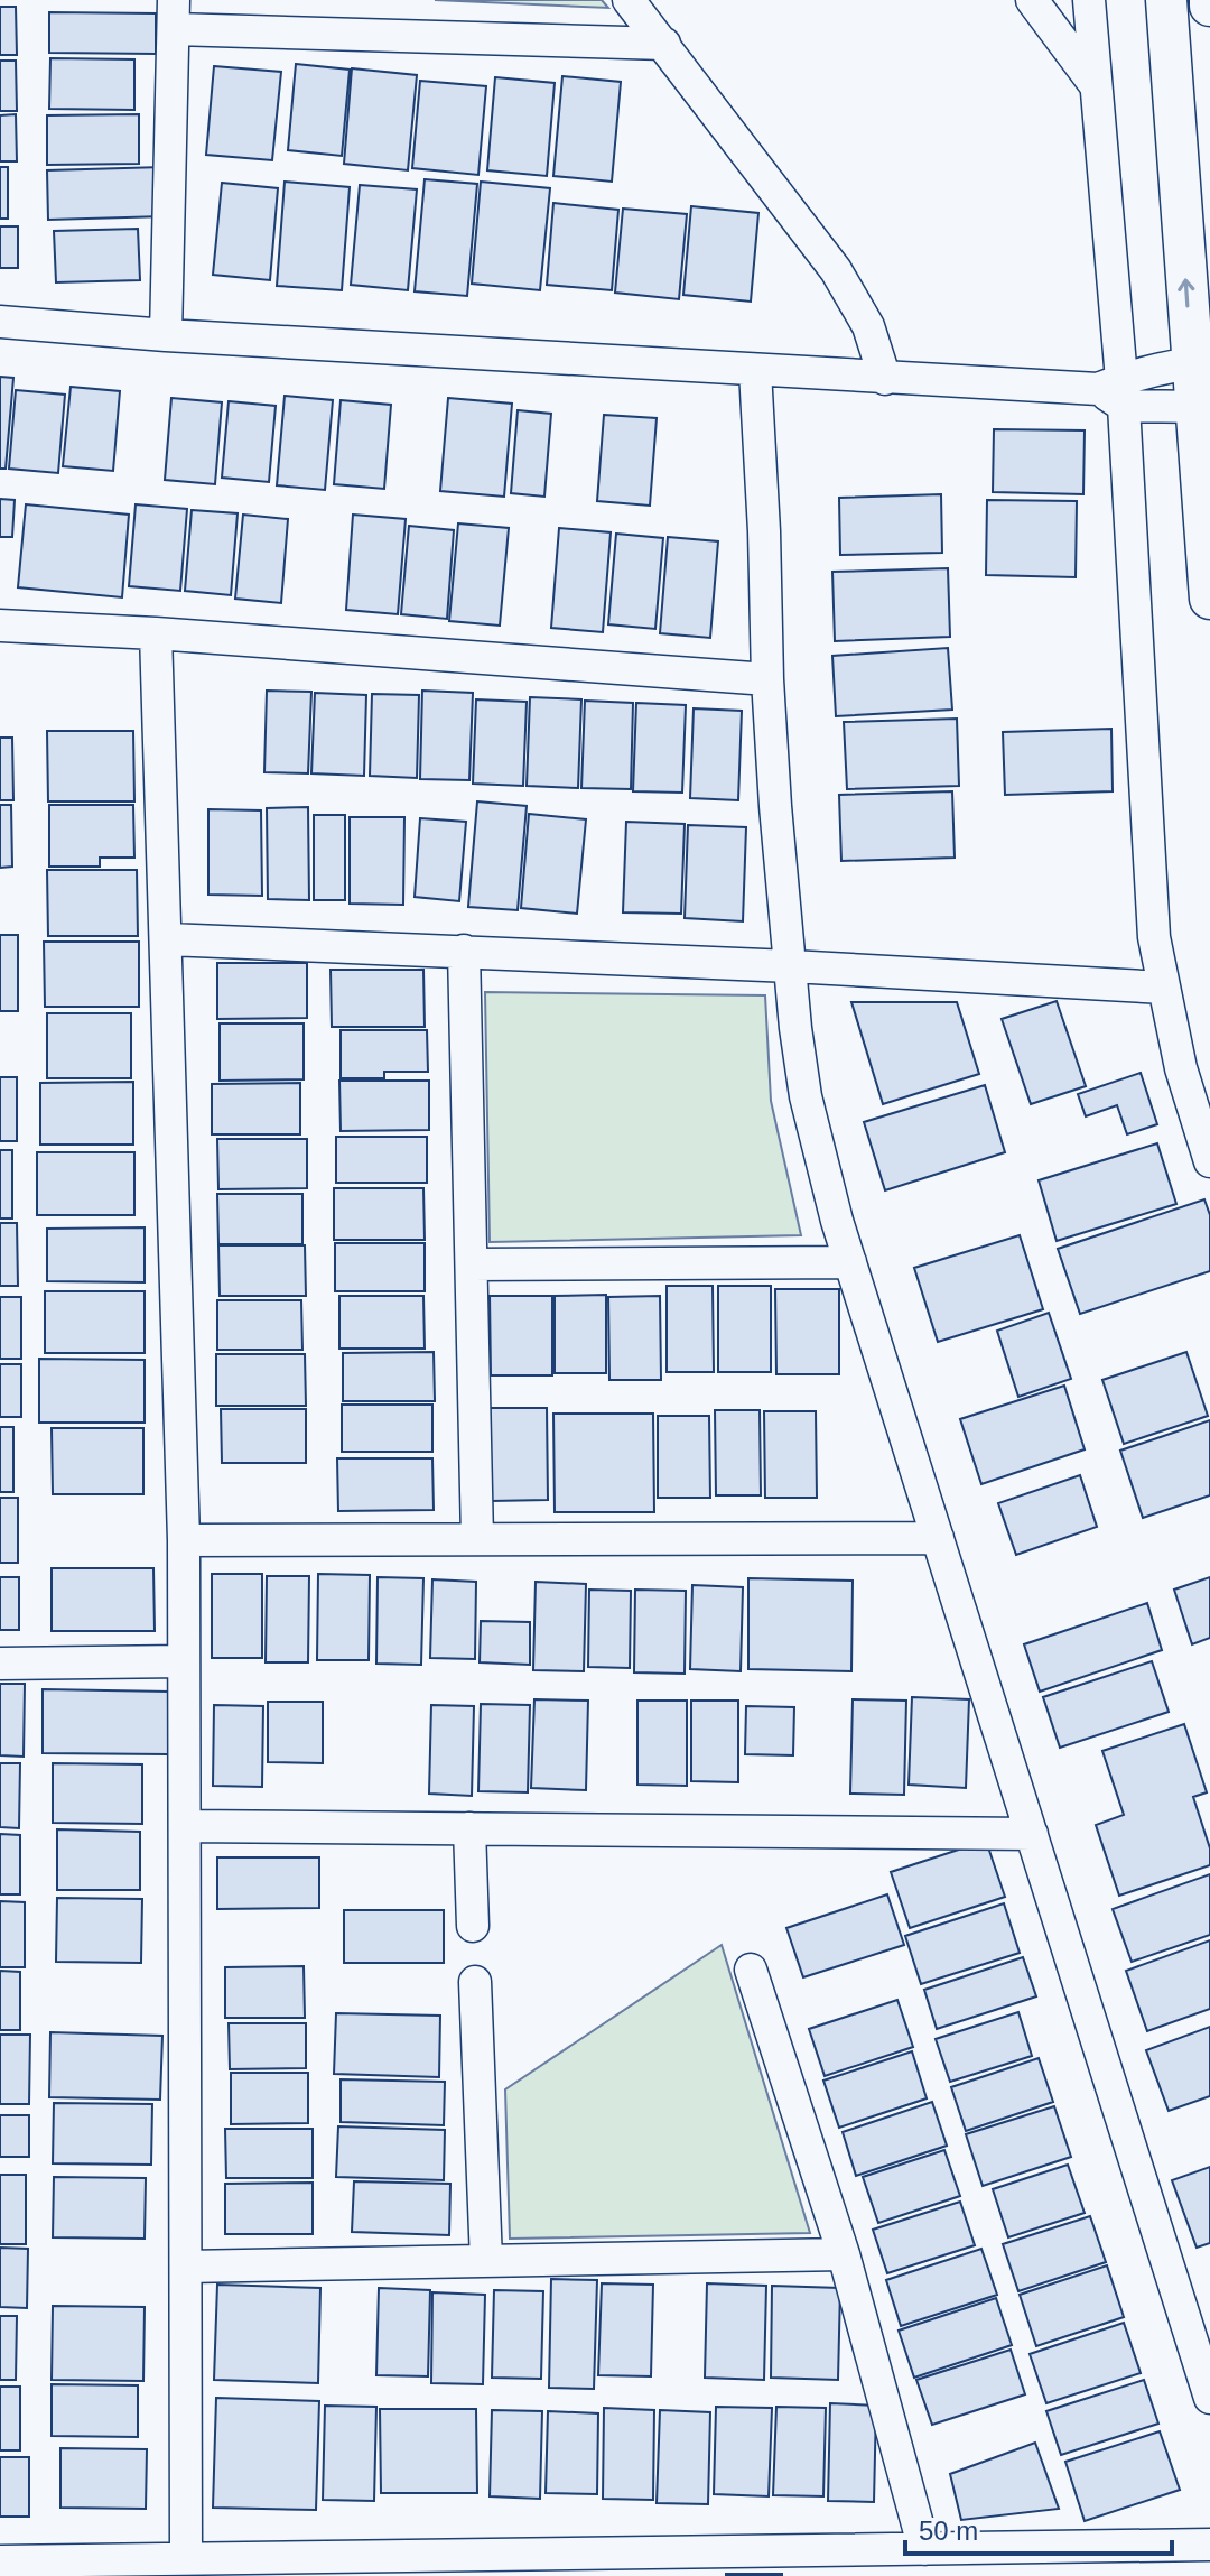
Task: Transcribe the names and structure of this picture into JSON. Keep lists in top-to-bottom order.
{
  "scale_bar": "50 m"
}
